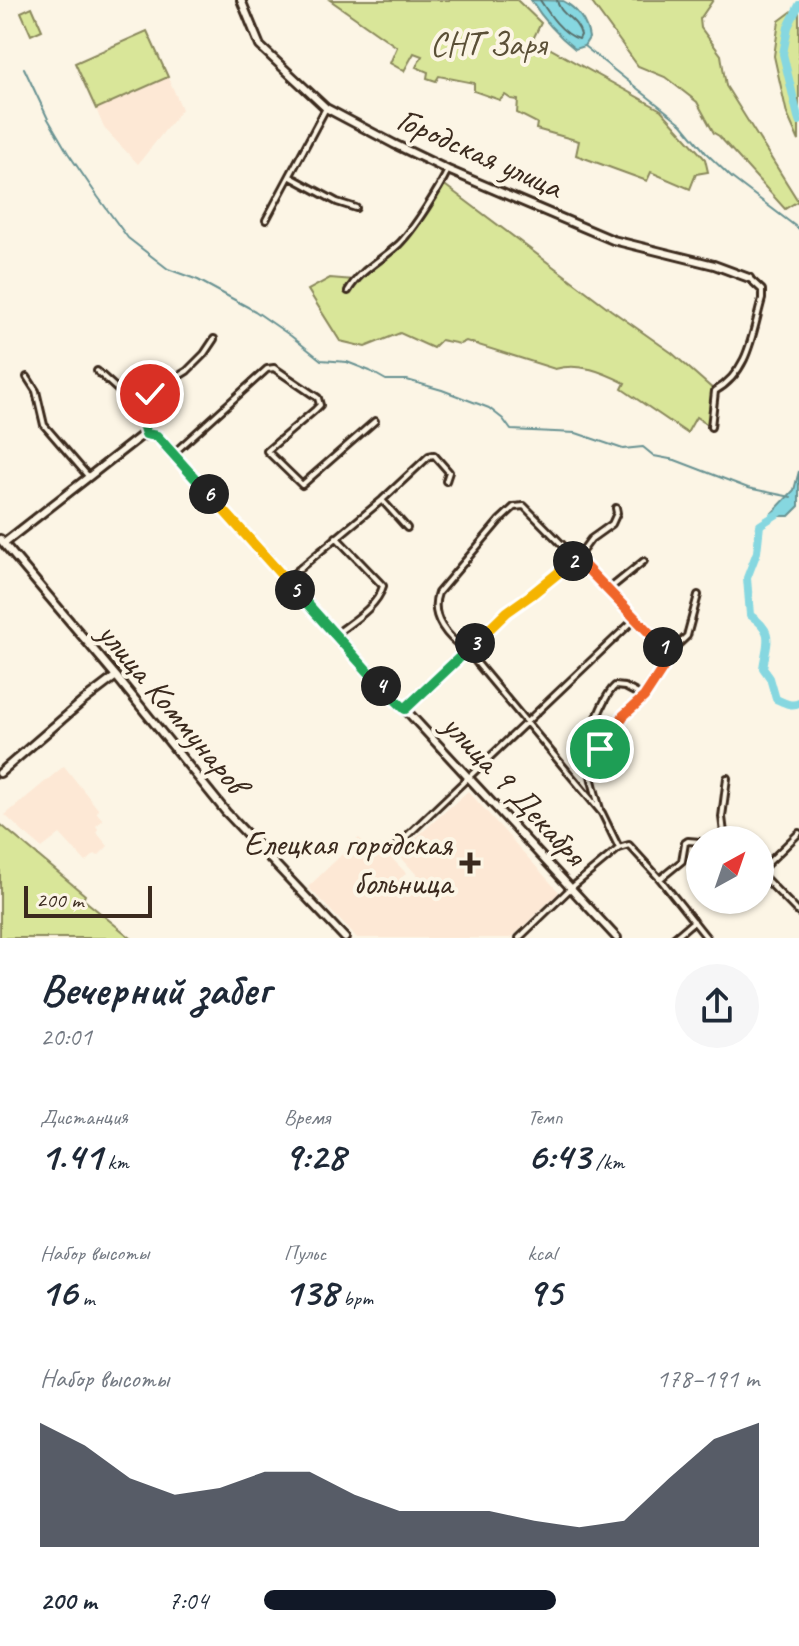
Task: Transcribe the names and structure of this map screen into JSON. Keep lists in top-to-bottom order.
{
  "streets": {
    "street": ["Городская улица", "улица Коммунаров", "улица 9 Декабря"]
  },
  "parks": ["СНТ Заря"],
  "places": {
    "health": ["Елецкая городская больница"]
  },
  "scale_bar": "200 m",
  "north": "top right",
  "page": {
    "pins": [
      "6",
      "2",
      "5",
      "3",
      "1",
      "4"
    ],
    "scale": "200 m",
    "heading": ["Вечерний забег", "20:01"],
    "stats": [
      ["Дистанция", "1.41 km"],
      ["Время", "9:28"],
      ["Темп", "6:43 /km"],
      ["Набор высоты", "16 m"],
      ["Пульс", "138 bpm"],
      ["kcal", "95"]
    ],
    "chart": ["Набор высоты", "178–191 m"],
    "list": [
      {
        "name": "200 m",
        "note": "7:04"
      }
    ]
  }
}
